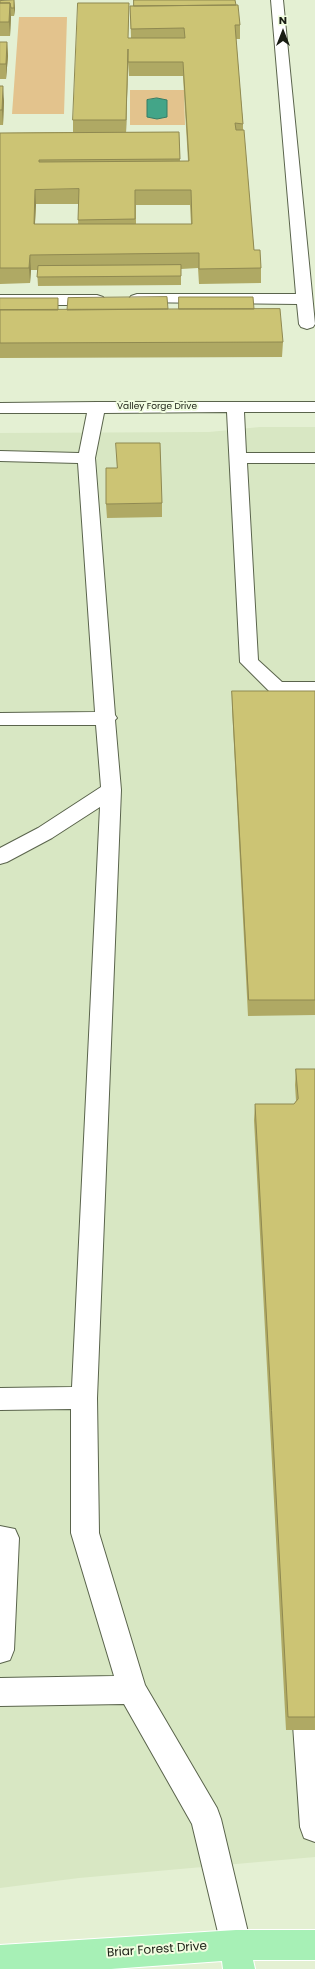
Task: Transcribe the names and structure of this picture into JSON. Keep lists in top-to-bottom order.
{
  "streets": {
    "main road": ["Briar Forest Drive"],
    "street": ["Valley Forge Drive"]
  },
  "north": "top"
}
